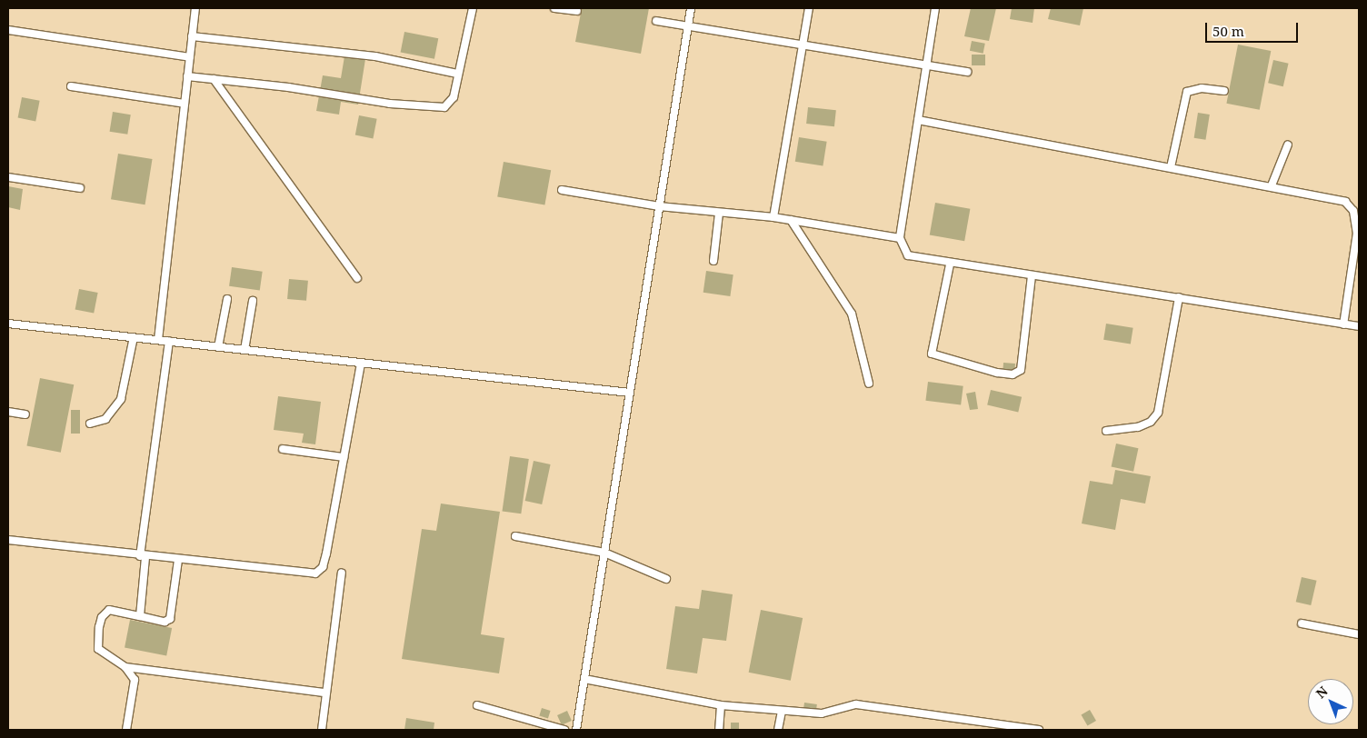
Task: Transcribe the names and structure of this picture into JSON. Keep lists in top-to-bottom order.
{
  "scale_bar": "50 m",
  "north": "top left"
}
